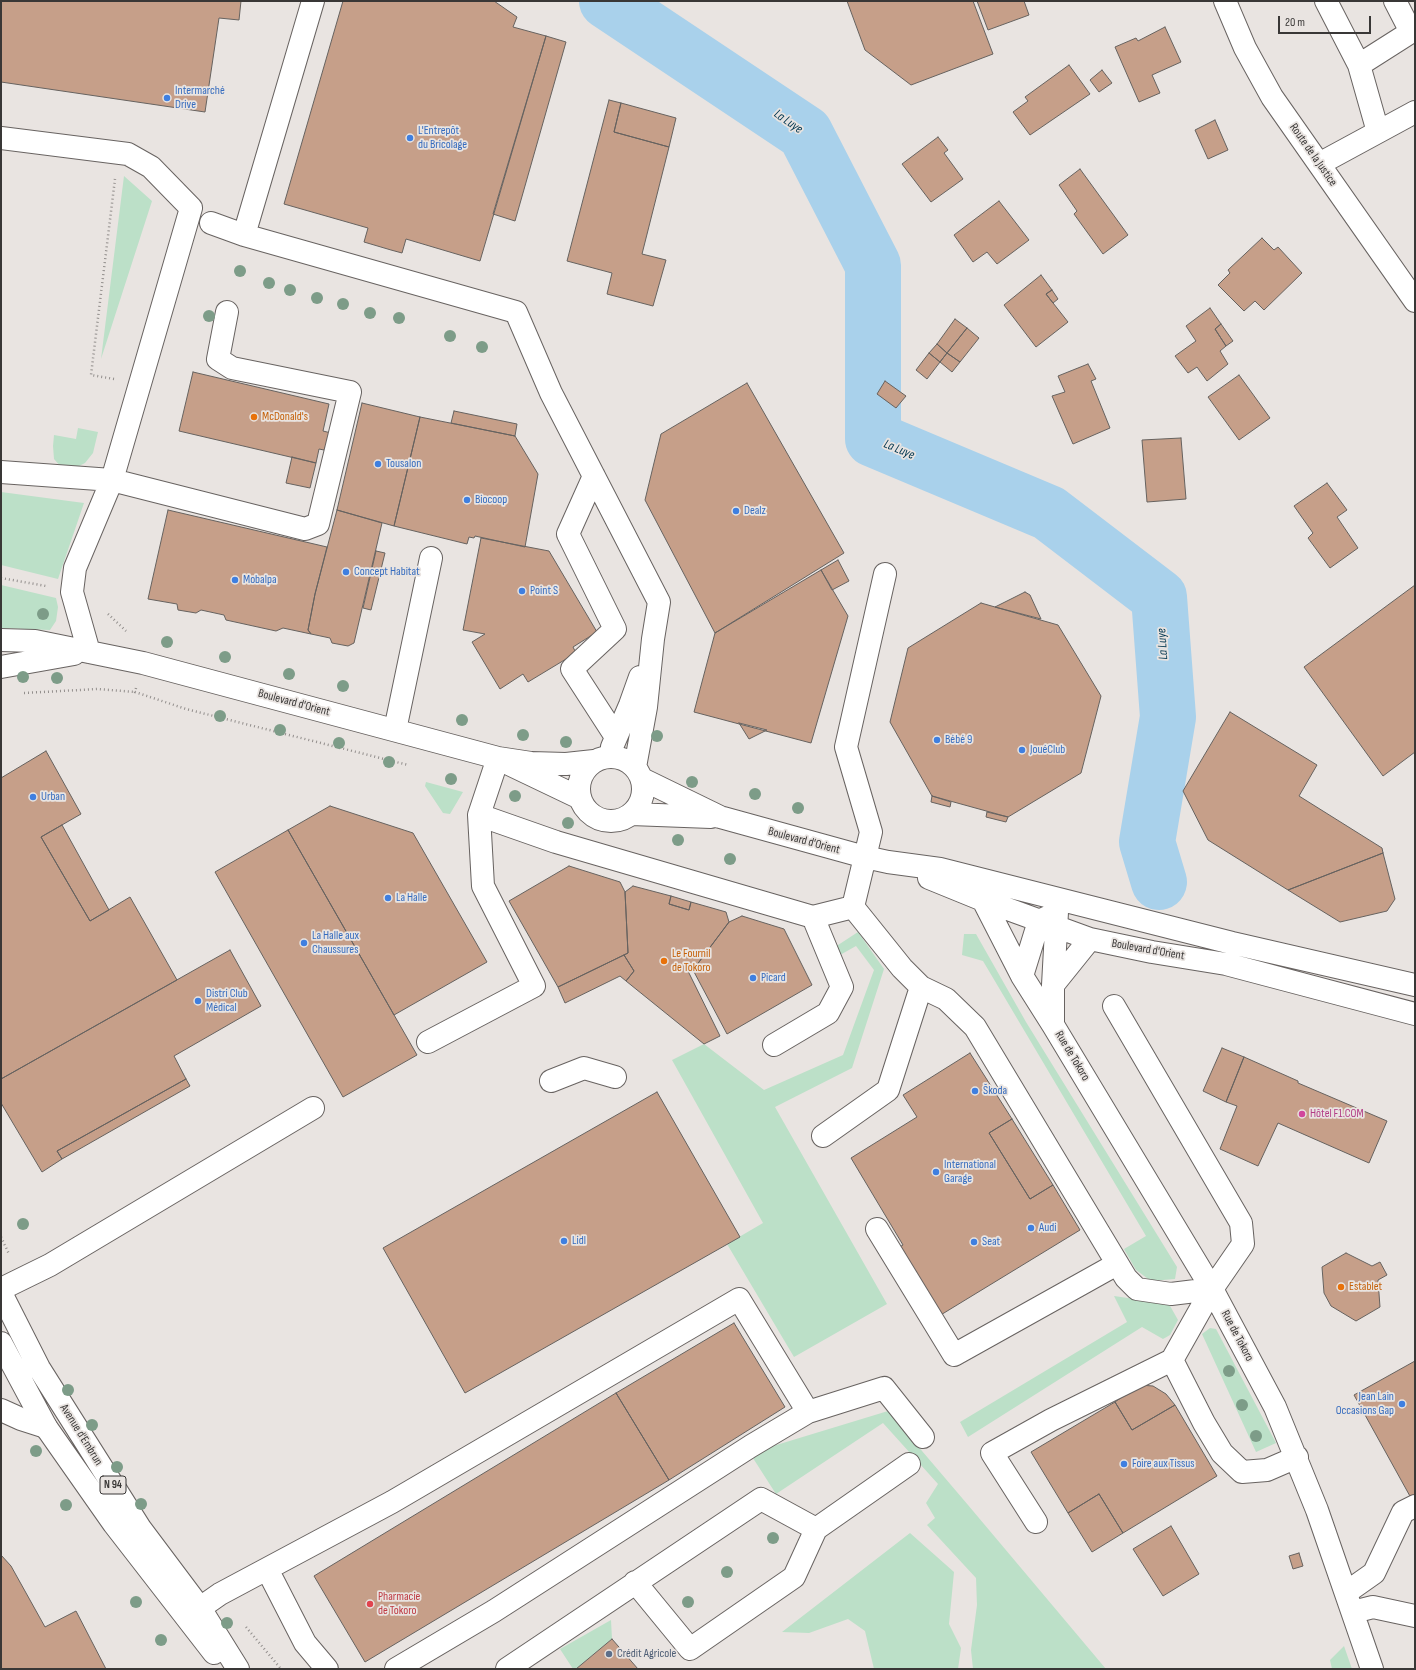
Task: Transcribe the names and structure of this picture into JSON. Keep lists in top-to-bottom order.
{
  "streets": {
    "street": [
      "Route de la Justice",
      "Boulevard d'Orient",
      "Rue de Tokoro",
      "Avenue d'Embrun",
      "N 94"
    ]
  },
  "crossings": [
    ["Boulevard d'Orient", "Rue de Tokoro"]
  ],
  "water": ["La Luye"],
  "places": [
    "Intermarché Drive",
    "L'Entrepôt du Bricolage",
    "McDonald's",
    "Tousalon",
    "Biocoop",
    "Dealz",
    "Concept Habitat",
    "Mobalpa",
    "Point S",
    "Bébé 9",
    "JouéClub",
    "Urban",
    "La Halle",
    "La Halle aux Chaussures",
    "Le Fournil de Tokoro",
    "Picard",
    "Distri Club Médical",
    "Škoda",
    "Hôtel F1.COM",
    "International Garage",
    "Audi",
    "Lidl",
    "Seat",
    "Establet",
    "Jean Lain Occasions Gap",
    "Foire aux Tissus",
    "Pharmacie de Tokoro",
    "Crédit Agricole"
  ],
  "scale_bar": "20 m"
}
